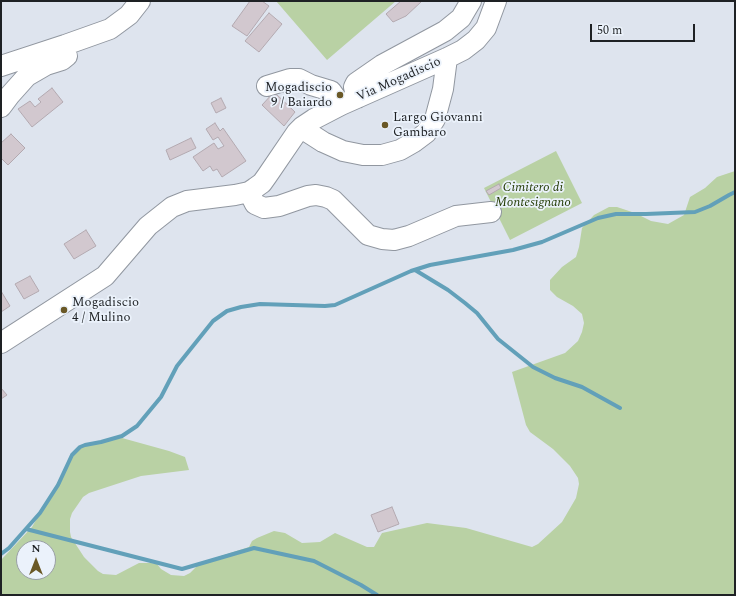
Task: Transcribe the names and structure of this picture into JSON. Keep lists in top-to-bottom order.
{
  "streets": {
    "street": ["Via Mogadiscio"]
  },
  "parks": ["Cimitero di Montesignano"],
  "places": ["Mogadiscio 9 / Baiardo", "Largo Giovanni Gambaro", "Mogadiscio 4 / Mulino"],
  "scale_bar": "50 m",
  "north": "top"
}
